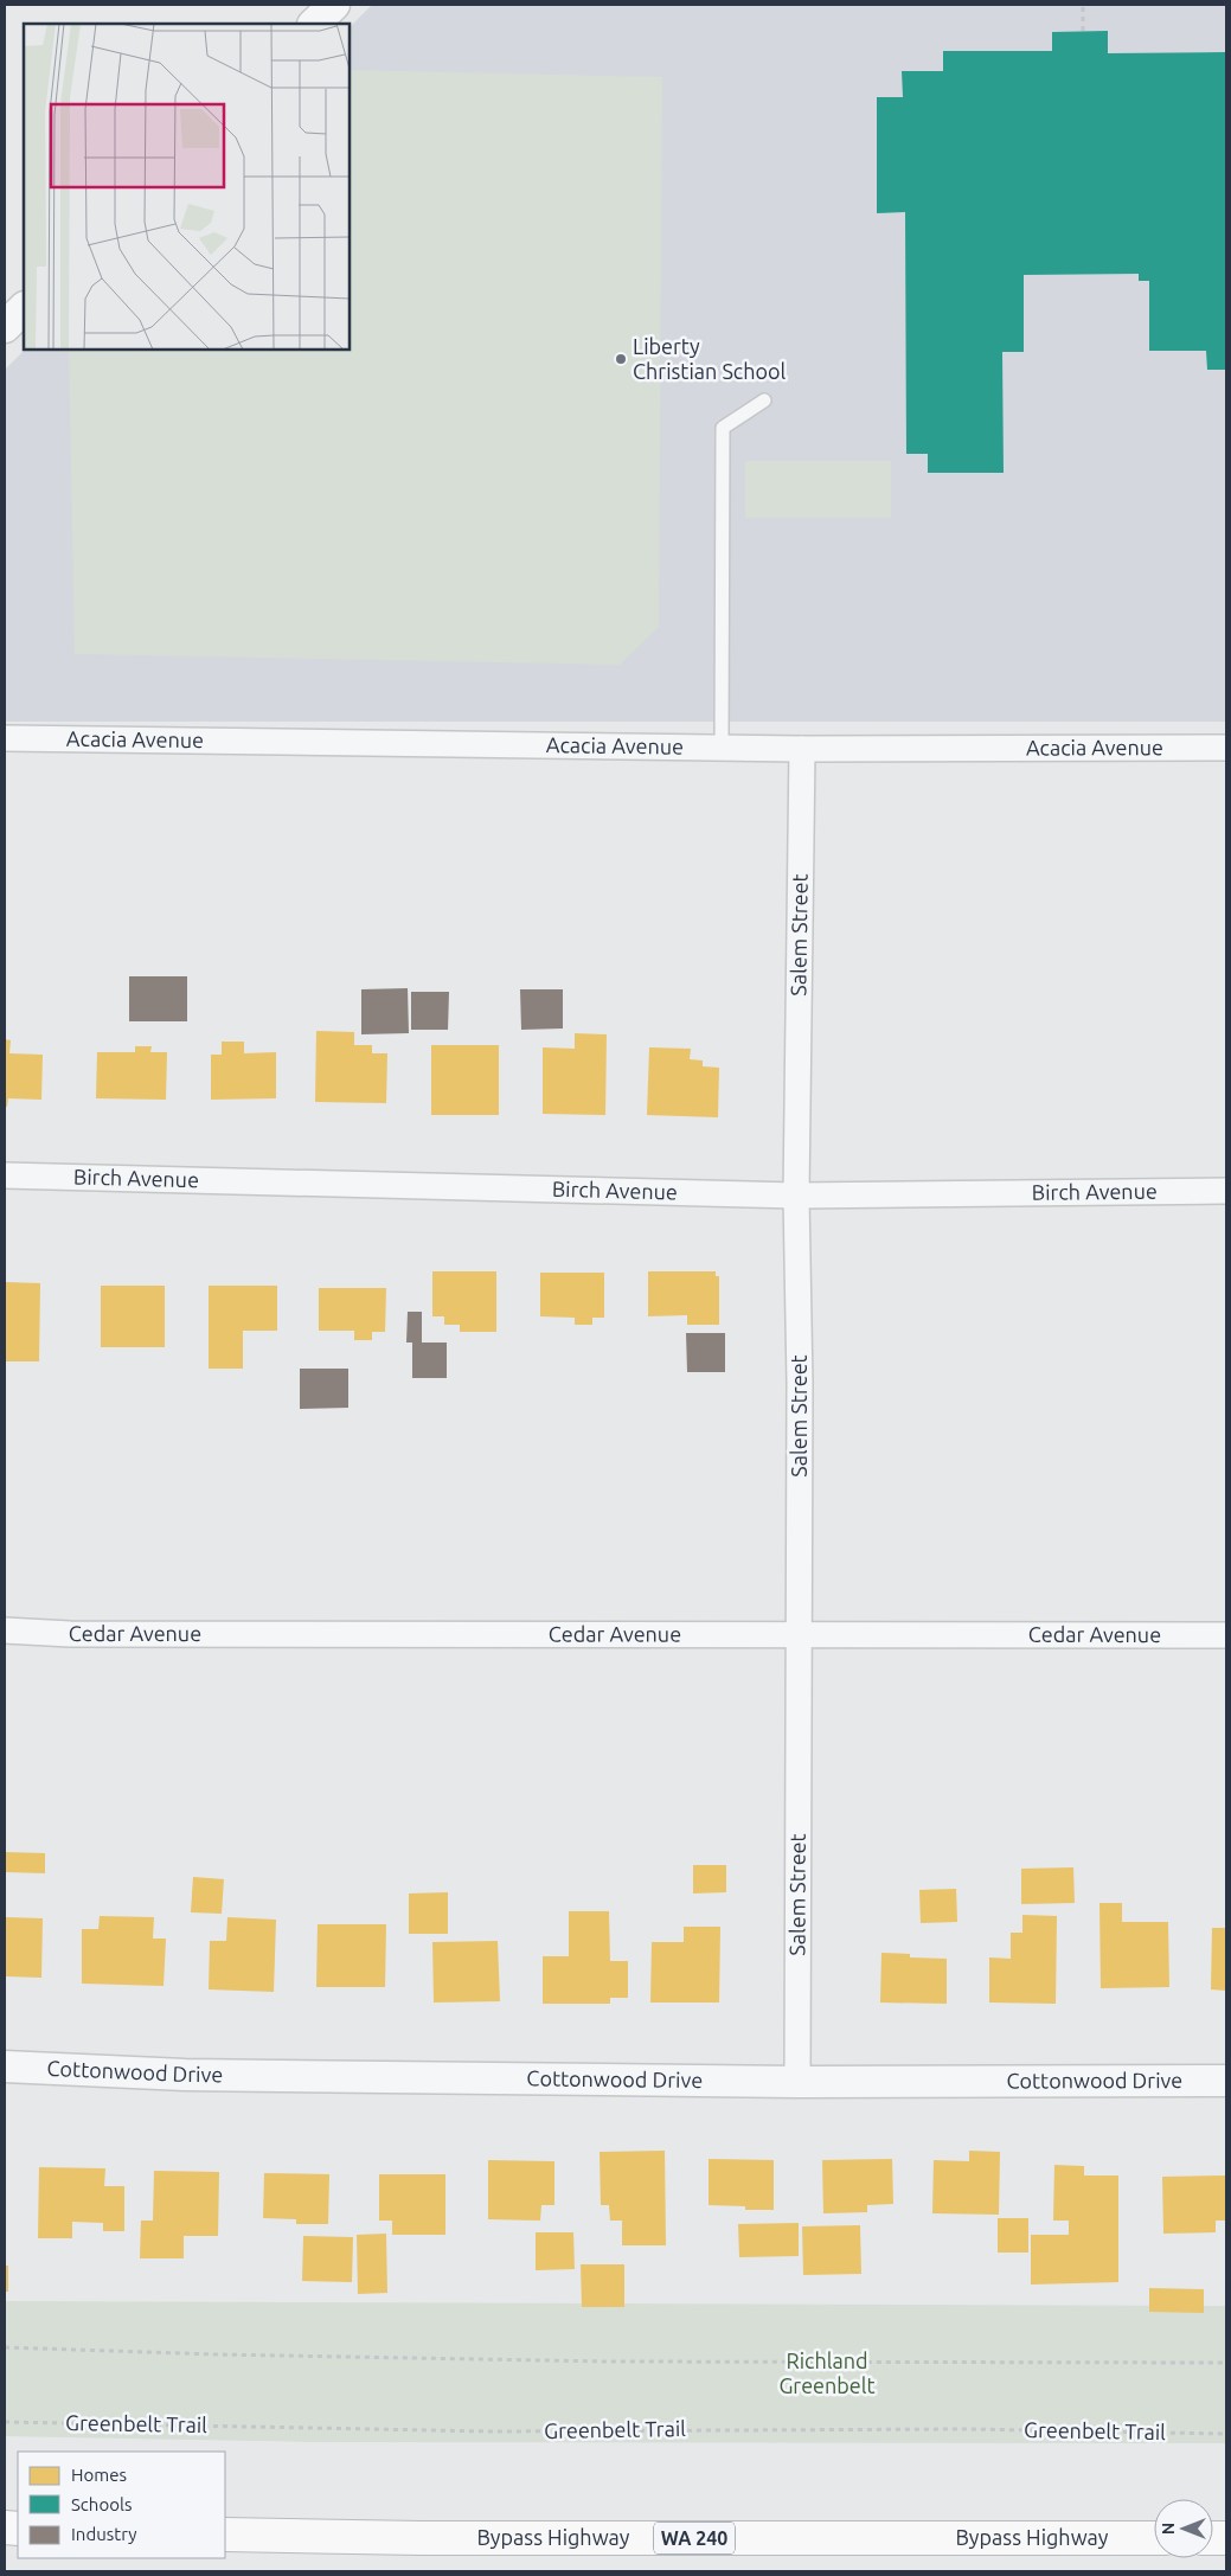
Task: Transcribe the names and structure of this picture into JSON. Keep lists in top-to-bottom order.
{
  "streets": {
    "highway": ["Bypass Highway", "WA 240"],
    "street": [
      "Acacia Avenue",
      "Salem Street",
      "Birch Avenue",
      "Cedar Avenue",
      "Cottonwood Drive"
    ],
    "path": ["Greenbelt Trail"]
  },
  "crossings": [
    ["Acacia Avenue", "Salem Street"],
    ["Salem Street", "Birch Avenue"],
    ["Salem Street", "Cedar Avenue"],
    ["Salem Street", "Cottonwood Drive"]
  ],
  "parks": ["Richland Greenbelt"],
  "places": ["Liberty Christian School"],
  "legend": ["Homes", "Schools", "Industry"],
  "north": "left"
}
